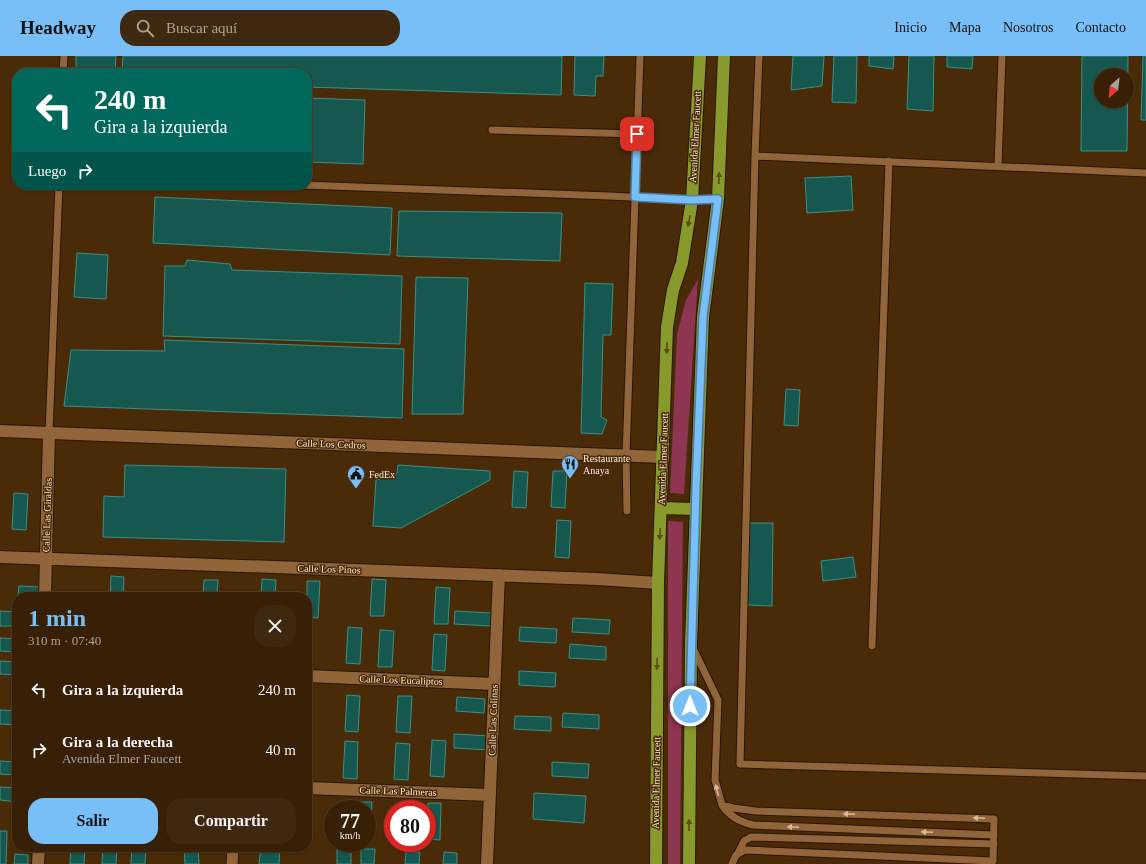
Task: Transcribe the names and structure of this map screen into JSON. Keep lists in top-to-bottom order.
{
  "streets": {
    "highway": ["Avenida Elmer Faucett"],
    "street": [
      "Calle Los Cedros",
      "Calle Las Giraldas",
      "Calle Los Pinos",
      "Calle Los Eucaliptos",
      "Calle Las Colinas",
      "Calle Las Palmeras"
    ]
  },
  "crossings": [
    ["Avenida Elmer Faucett", "Calle Los Cedros"],
    ["Avenida Elmer Faucett", "Calle Los Pinos"],
    ["Calle Los Cedros", "Calle Las Giraldas"],
    ["Calle Las Giraldas", "Calle Los Pinos"],
    ["Calle Los Pinos", "Calle Las Colinas"],
    ["Calle Los Eucaliptos", "Calle Las Colinas"],
    ["Calle Las Colinas", "Calle Las Palmeras"]
  ],
  "places": {
    "restaurant": ["Restaurante Anaya"],
    "public building": ["FedEx"]
  },
  "north": "bottom left",
  "page": {
    "header": "Headway",
    "search": "Buscar aquí",
    "nav": [
      "Inicio",
      "Mapa",
      "Nosotros",
      "Contacto"
    ],
    "turn": ["240 m", "Gira a la izquierda"],
    "then": "Luego",
    "heading": ["1 min", "310 m · 07:40"],
    "list": [
      {
        "name": "Gira a la izquierda",
        "value": "240 m"
      },
      {
        "name": "Gira a la derecha",
        "note": "Avenida Elmer Faucett",
        "value": "40 m"
      }
    ],
    "buttons": ["Salir", "Compartir"],
    "speed": "77 km/h",
    "limit": "80"
  }
}
